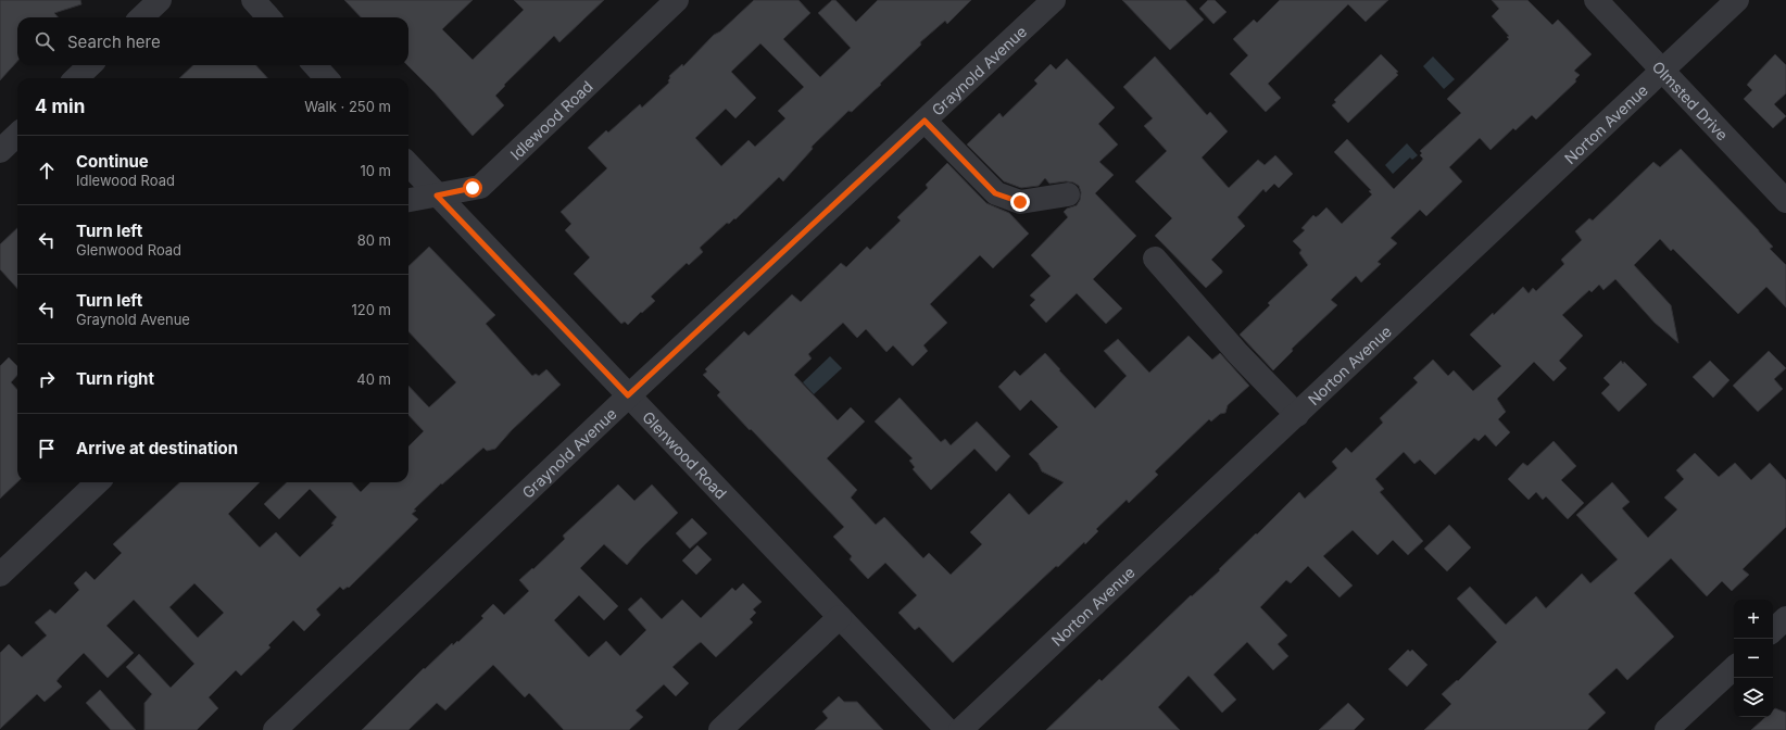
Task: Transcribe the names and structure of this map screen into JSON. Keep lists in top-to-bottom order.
{
  "streets": {
    "street": [
      "Graynold Avenue",
      "Olmsted Drive",
      "Idlewood Road",
      "Norton Avenue",
      "Glenwood Road"
    ]
  },
  "crossings": [
    ["Graynold Avenue", "Glenwood Road"],
    ["Olmsted Drive", "Norton Avenue"],
    ["Idlewood Road", "Glenwood Road"]
  ],
  "page": {
    "search": "Search here",
    "heading": ["4 min", "Walk · 250 m"],
    "list": [
      ["Continue", "Idlewood Road", "10 m"],
      ["Turn left", "Glenwood Road", "80 m"],
      ["Turn left", "Graynold Avenue", "120 m"],
      ["Turn right", "40 m"],
      "Arrive at destination"
    ],
    "map_buttons": ["+", "−"]
  }
}
